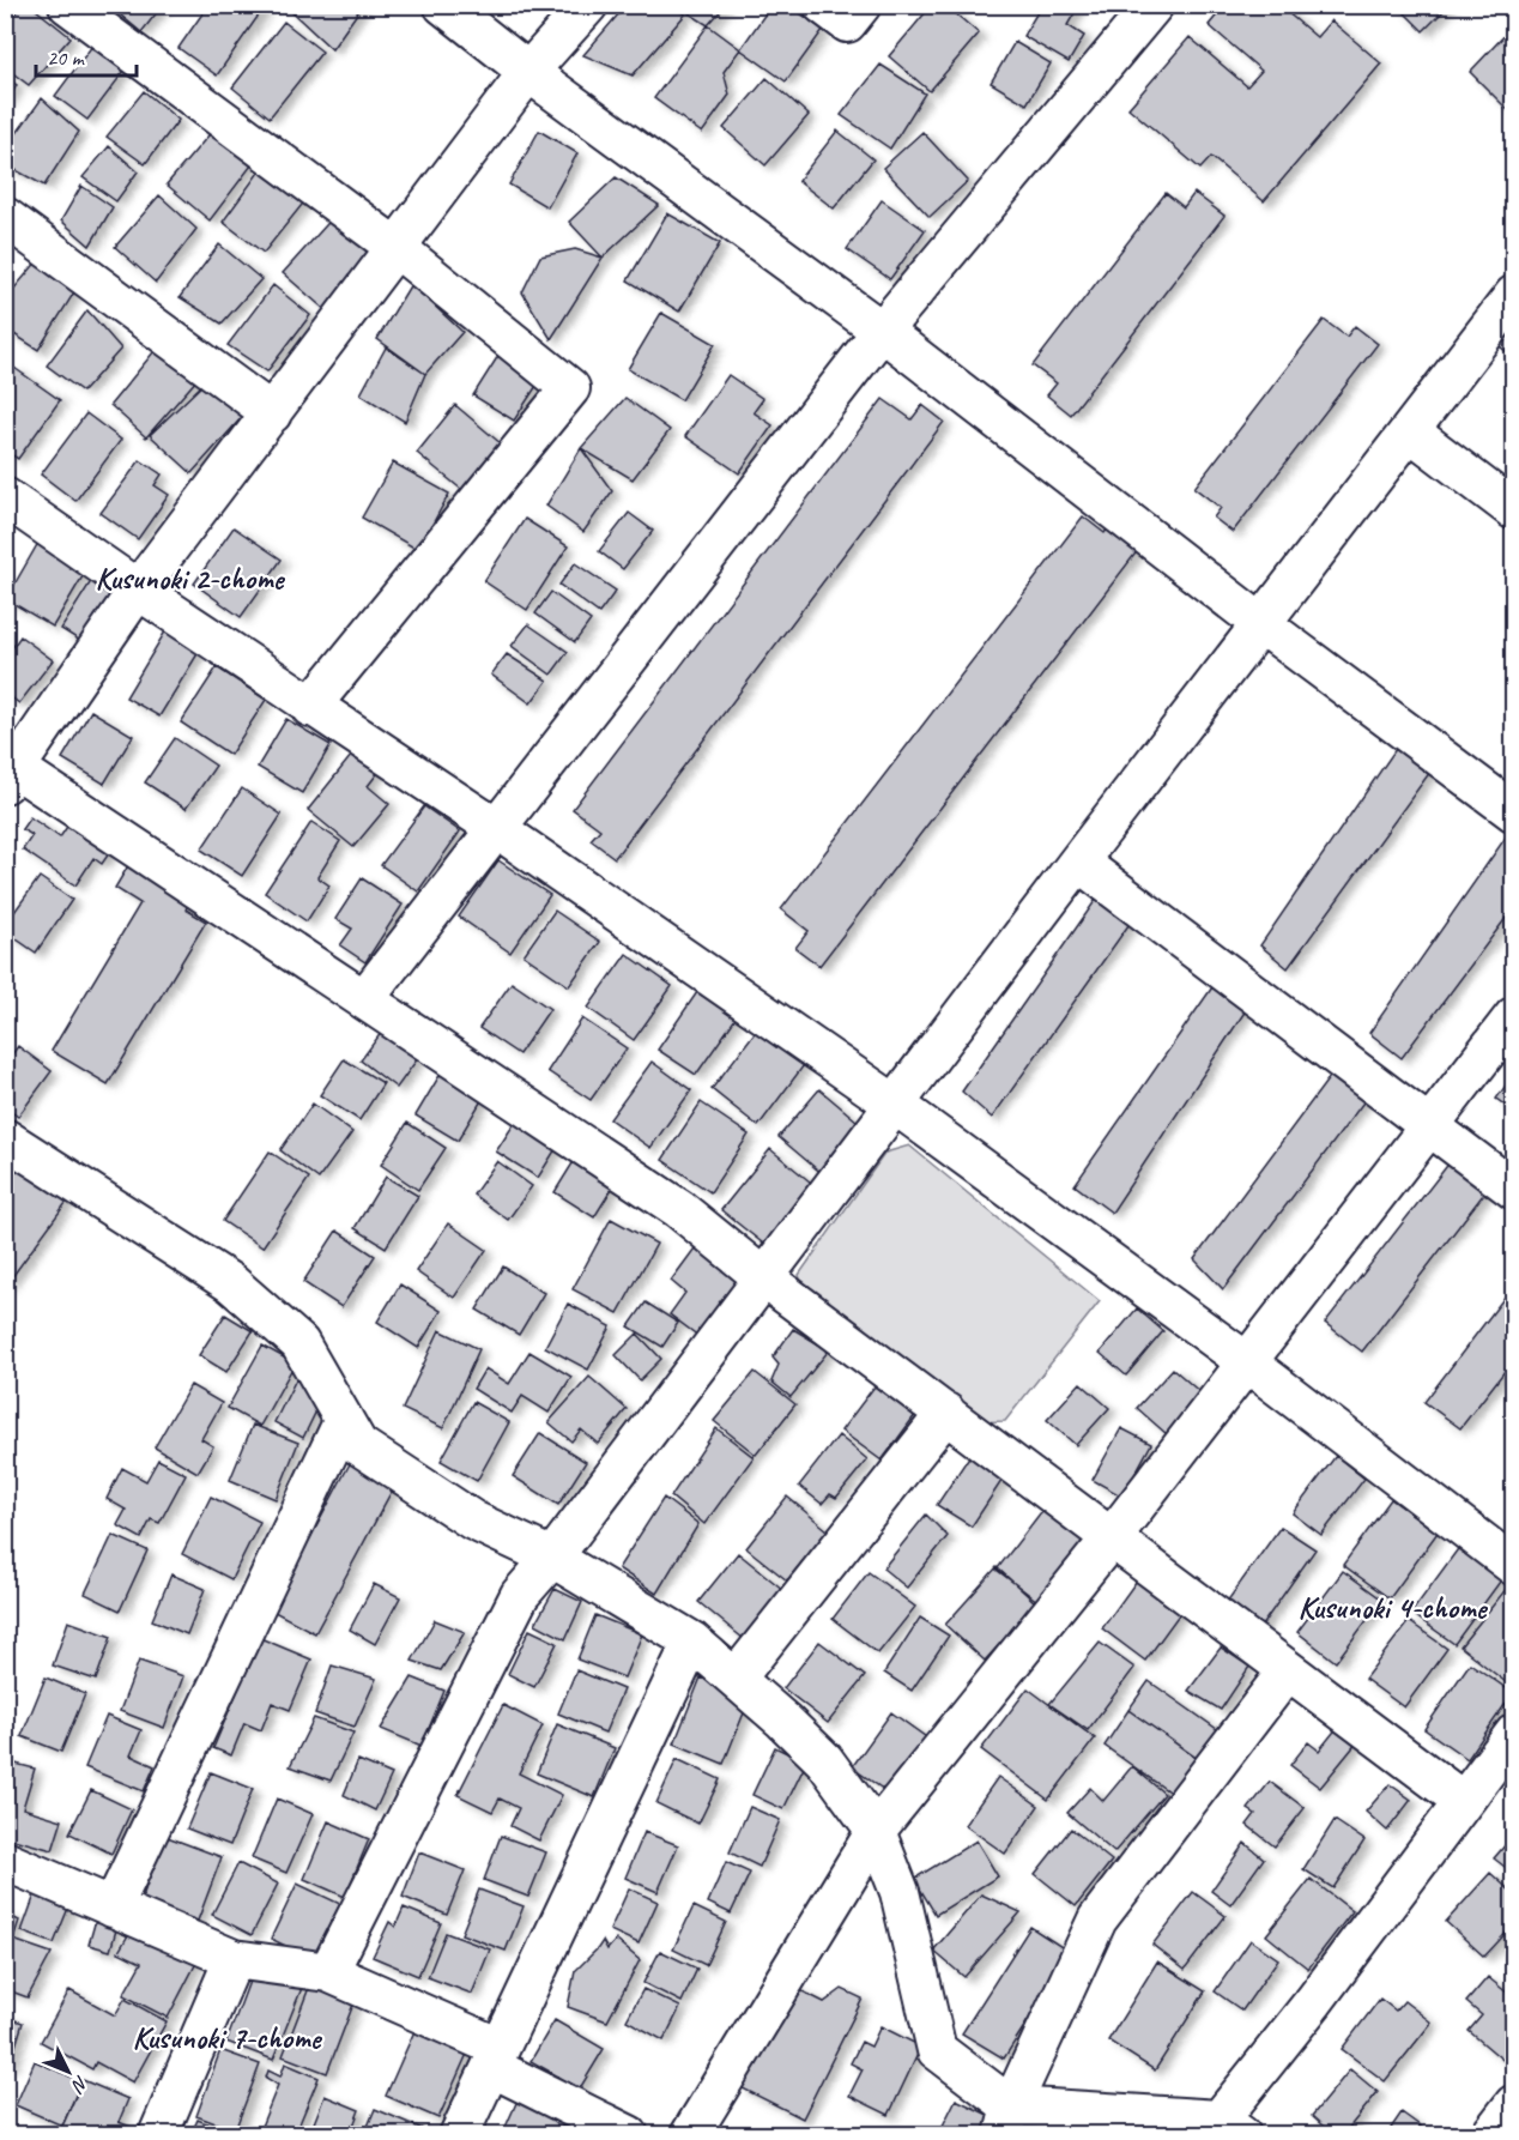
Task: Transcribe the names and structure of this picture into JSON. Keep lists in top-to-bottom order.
{
  "districts": ["Kusunoki 2-chome", "Kusunoki 4-chome", "Kusunoki 7-chome"],
  "scale_bar": "20 m",
  "north": "bottom right"
}
